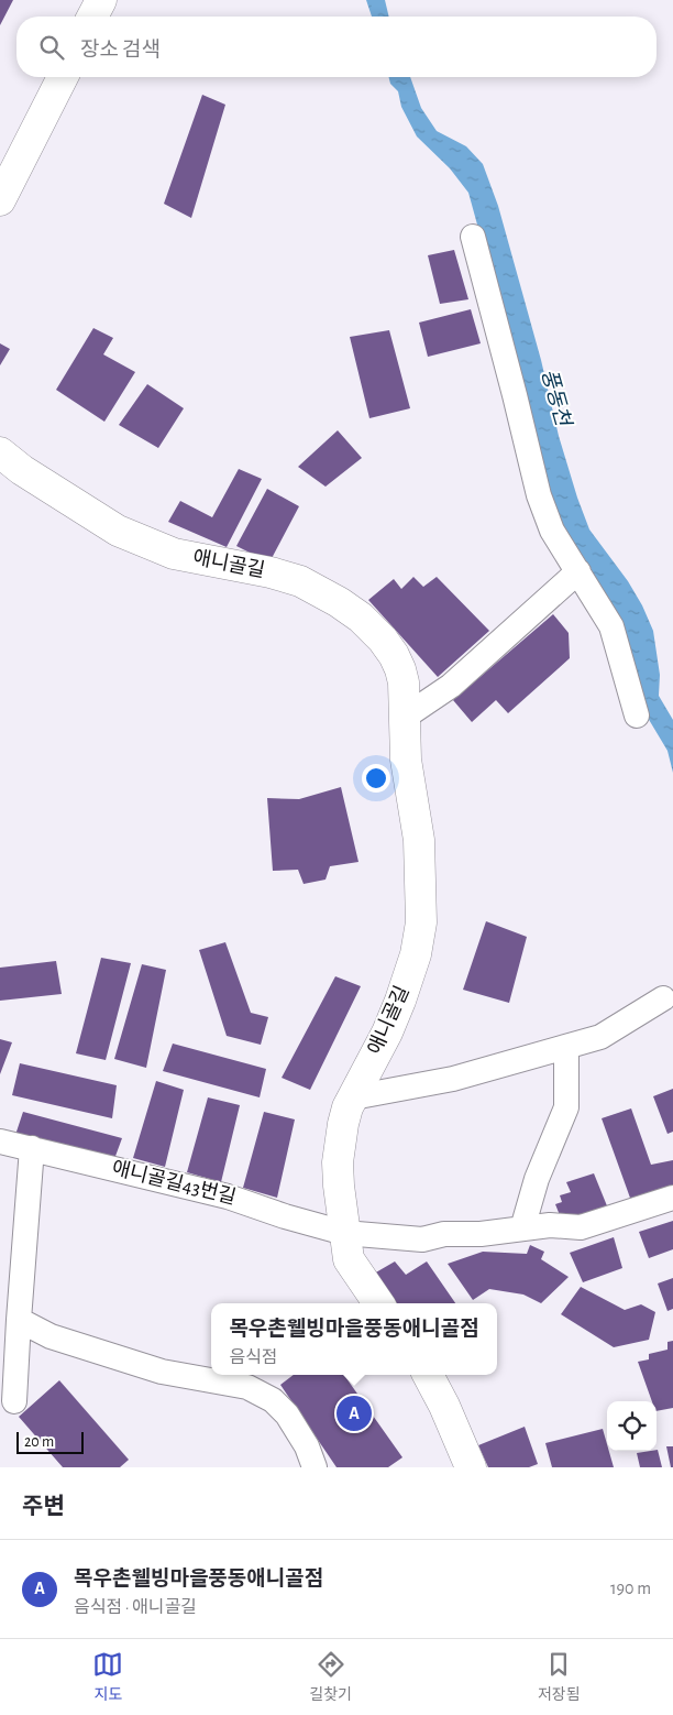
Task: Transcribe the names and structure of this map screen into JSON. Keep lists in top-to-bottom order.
{
  "streets": {
    "street": ["애니골길", "애니골길43번길"]
  },
  "crossings": [
    ["애니골길", "애니골길43번길"]
  ],
  "water": ["풍동천"],
  "scale_bar": "20 m",
  "page": {
    "search": "장소 검색",
    "popup": ["목우촌웰빙마을풍동애니골점", "음식점"],
    "pins": "A",
    "scale": "20 m",
    "heading": "주변",
    "list": [
      {
        "mark": "A",
        "name": "목우촌웰빙마을풍동애니골점",
        "note": "음식점 · 애니골길",
        "value": "190 m"
      }
    ],
    "nav": ["지도", "길찾기", "저장됨"]
  }
}
